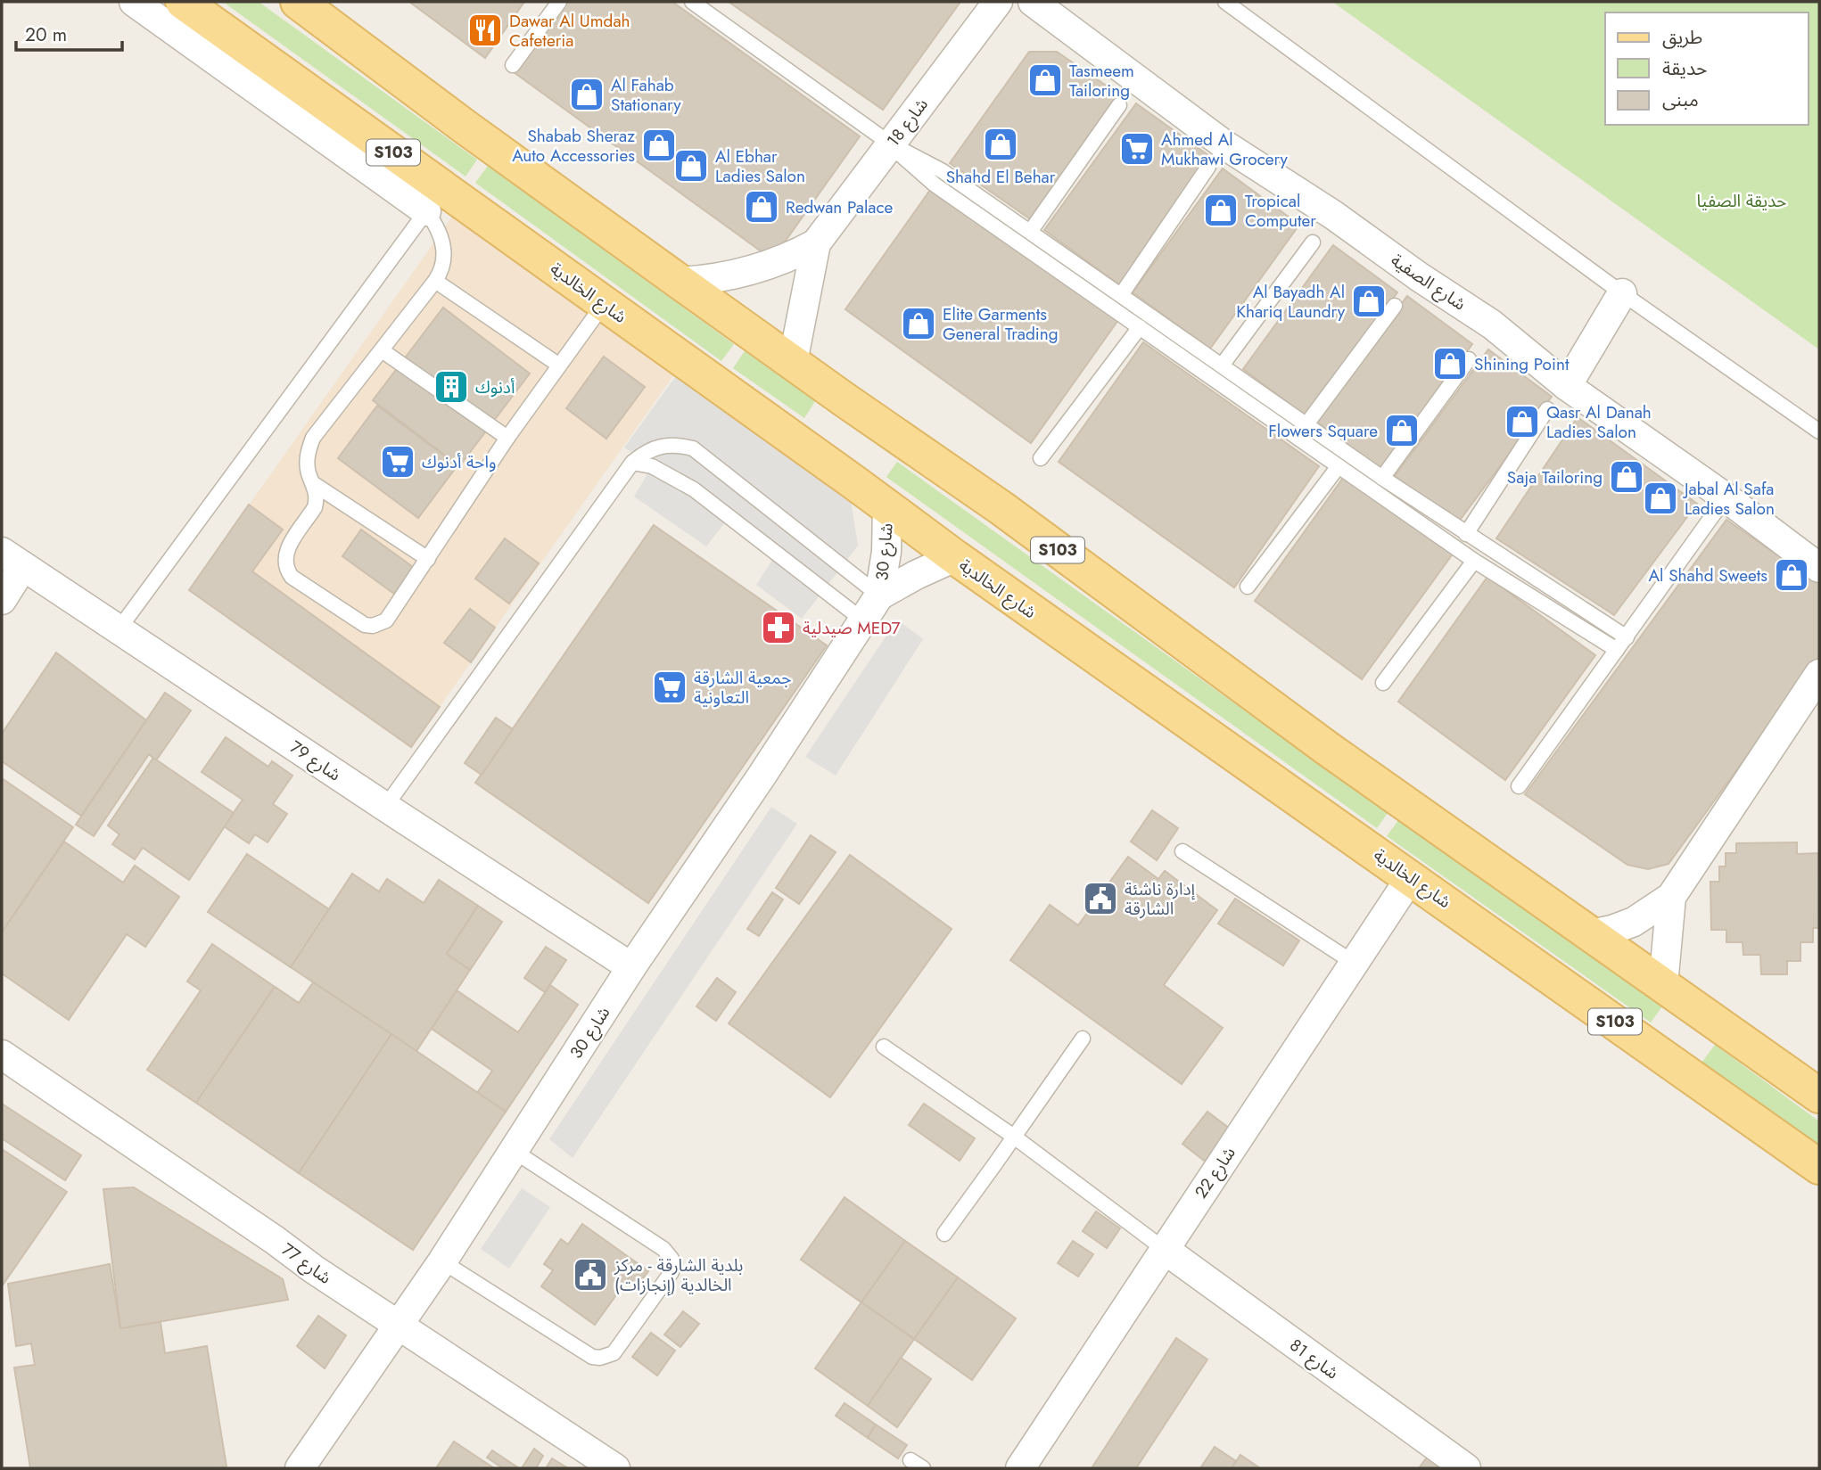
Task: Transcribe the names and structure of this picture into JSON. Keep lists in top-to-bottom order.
{
  "streets": {
    "main road": ["S103", "شارع الخالدية"],
    "street": [
      "شارع 18",
      "شارع الصفية",
      "شارع 30",
      "شارع 79",
      "شارع 22",
      "شارع 77",
      "شارع 81"
    ]
  },
  "crossings": [
    ["شارع 18", "S103"],
    ["شارع الخالدية", "شارع 30"],
    ["شارع الخالدية", "شارع 22"],
    ["شارع 30", "شارع 79"],
    ["شارع 30", "شارع 77"],
    ["شارع 22", "شارع 81"]
  ],
  "parks": ["حديقة الصفيا"],
  "places": {
    "restaurant": ["Dawar Al Umdah Cafeteria"],
    "shop": [
      "Tasmeem Tailoring",
      "Al Fahab Stationary",
      "Shahd El Behar",
      "Shabab Sheraz Auto Accessories",
      "Al Ebhar Ladies Salon",
      "Redwan Palace",
      "Tropical Computer",
      "Al Bayadh Al Khariq Laundry",
      "Elite Garments General Trading",
      "Shining Point",
      "Qasr Al Danah Ladies Salon",
      "Flowers Square",
      "Saja Tailoring",
      "Jabal Al Safa Ladies Salon",
      "Al Shahd Sweets"
    ],
    "supermarket": ["Ahmed Al Mukhawi Grocery", "واحة أدنوك", "جمعية الشارقة التعاونية"],
    "building": ["أدنوك"],
    "pharmacy": ["صيدلية MED7"],
    "public building": ["إدارة ناشئة الشارقة", "بلدية الشارقة - مركز الخالدية (إنجازات)"]
  },
  "legend": ["طريق", "حديقة", "مبنى"],
  "scale_bar": "20 m"
}
